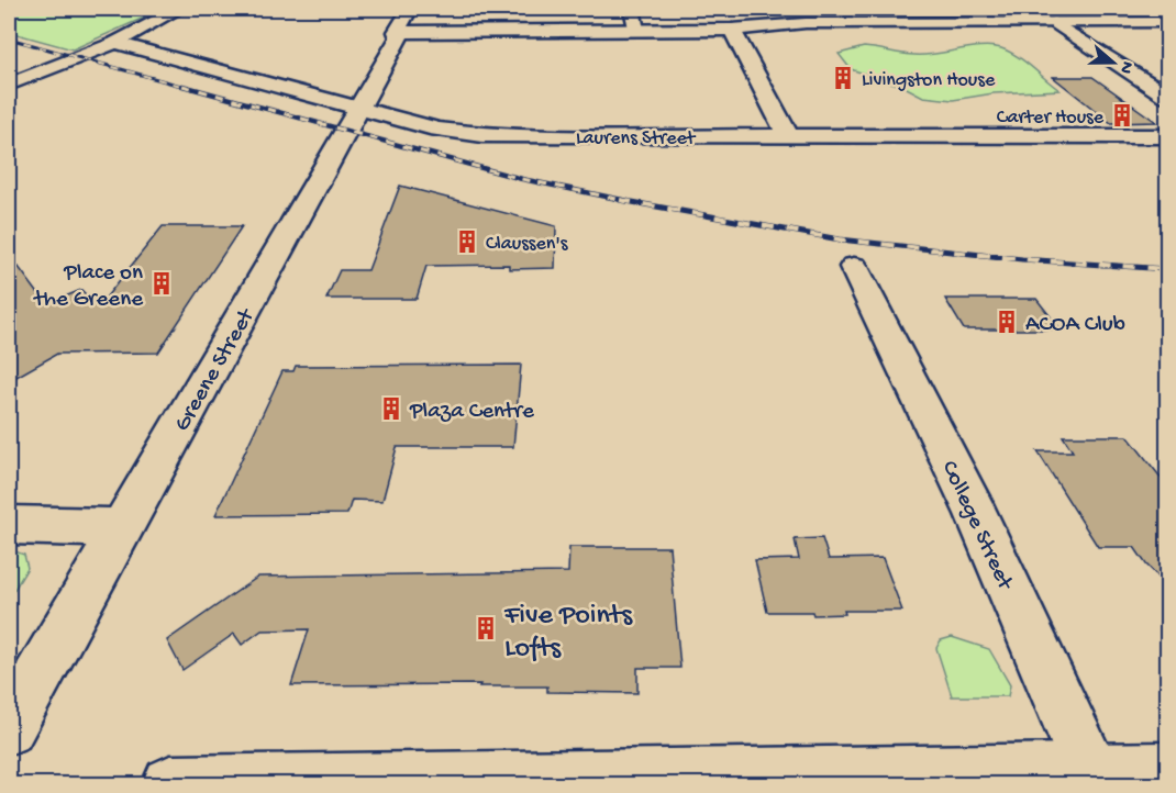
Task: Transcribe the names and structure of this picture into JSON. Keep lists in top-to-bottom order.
{
  "streets": {
    "street": ["Laurens Street", "Greene Street", "College Street"]
  },
  "crossings": [
    ["Laurens Street", "Greene Street"]
  ],
  "places": {
    "building": [
      "Livingston House",
      "Carter House",
      "Claussen's",
      "Place on the Greene",
      "ACOA Club",
      "Plaza Centre",
      "Five Points Lofts"
    ]
  },
  "north": "right"
}
